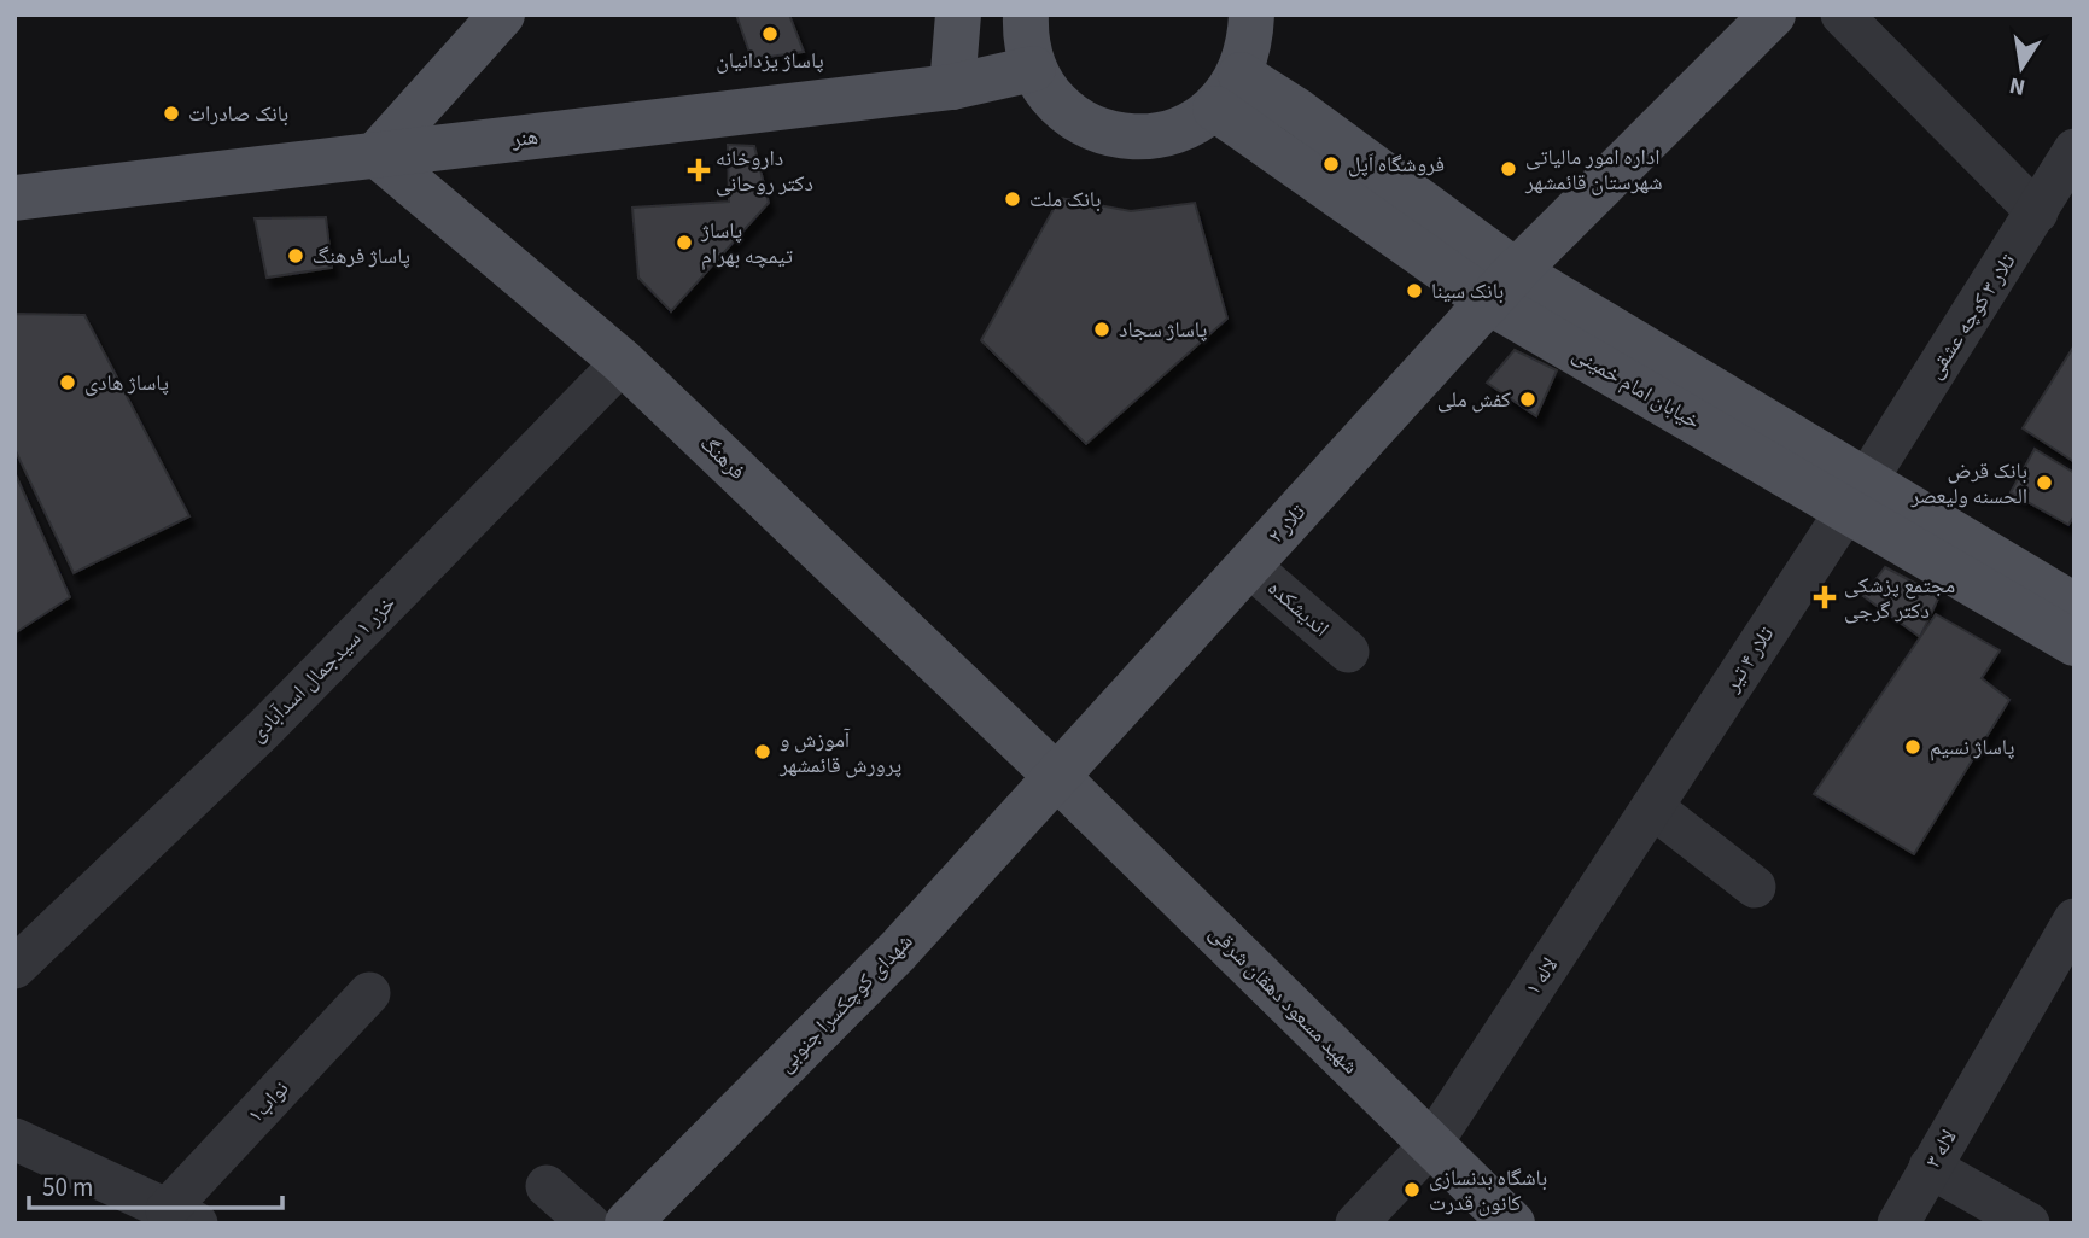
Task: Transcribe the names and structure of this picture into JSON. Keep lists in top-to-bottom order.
{
  "streets": {
    "main road": [
      "هنر",
      "خیابان امام خمینی",
      "فرهنگ",
      "تلار ۲",
      "شهید مسعود دهقان شرقی",
      "شهدای کوچکسرا جنوبی"
    ],
    "street": [
      "تلار ۳ کوچه عشقی",
      "اندیشکده",
      "تلار ۴ تیر",
      "خزر ۱ سیدجمال اسدآبادی",
      "لاله ۱",
      "نواب۱",
      "لاله ۳"
    ]
  },
  "crossings": [
    ["هنر", "فرهنگ"],
    ["تلار ۳ کوچه عشقی", "خیابان امام خمینی"],
    ["تلار ۳ کوچه عشقی", "تلار ۴ تیر"],
    ["خیابان امام خمینی", "تلار ۲"],
    ["خیابان امام خمینی", "تلار ۴ تیر"],
    ["فرهنگ", "تلار ۲"],
    ["فرهنگ", "خزر ۱ سیدجمال اسدآبادی"],
    ["فرهنگ", "شهید مسعود دهقان شرقی"],
    ["فرهنگ", "شهدای کوچکسرا جنوبی"],
    ["تلار ۲", "اندیشکده"],
    ["تلار ۲", "شهید مسعود دهقان شرقی"],
    ["تلار ۲", "شهدای کوچکسرا جنوبی"],
    ["تلار ۴ تیر", "لاله ۱"],
    ["لاله ۱", "شهید مسعود دهقان شرقی"],
    ["شهید مسعود دهقان شرقی", "شهدای کوچکسرا جنوبی"]
  ],
  "places": {
    "other": [
      "پاساژ یزدانیان",
      "بانک صادرات",
      "فروشگاه اَپل",
      "اداره امور مالیاتی شهرستان قائمشهر",
      "بانک ملت",
      "پاساژ تیمچه بهرام",
      "پاساژ فرهنگ",
      "بانک سینا",
      "پاساژ سجاد",
      "پاساژ هادی",
      "کفش ملی",
      "بانک قرض الحسنه ولیعصر",
      "پاساژ نسیم",
      "آموزش و پرورش قائمشهر",
      "باشگاه بدنسازی کانون قدرت"
    ],
    "health": ["داروخانه دکتر روحانی", "مجتمع پزشکی دکتر گرجی"]
  },
  "scale_bar": "50 m",
  "north": "bottom"
}
